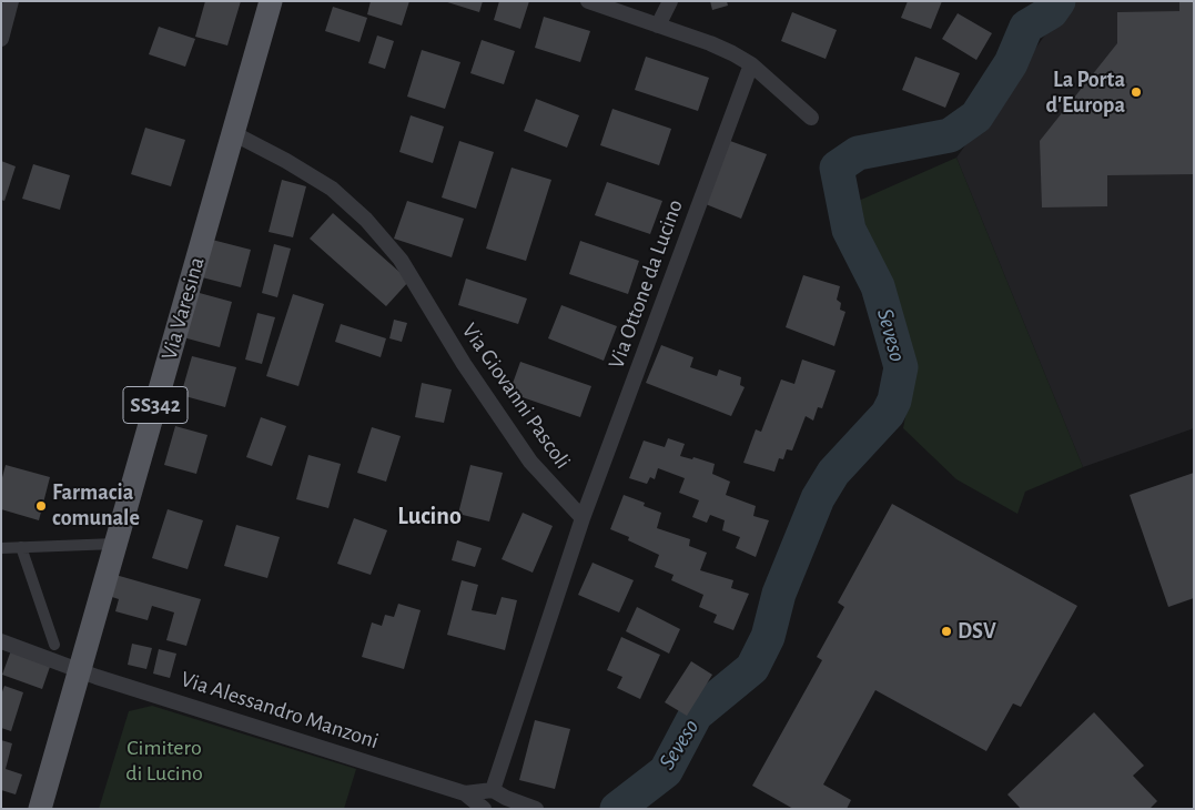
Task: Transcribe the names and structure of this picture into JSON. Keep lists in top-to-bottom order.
{
  "streets": {
    "main road": ["Via Varesina", "SS342"],
    "street": ["Via Ottone da Lucino", "Via Giovanni Pascoli", "Via Alessandro Manzoni"]
  },
  "crossings": [
    ["Via Ottone da Lucino", "Via Giovanni Pascoli"],
    ["Via Varesina", "Via Giovanni Pascoli"],
    ["Via Varesina", "Via Alessandro Manzoni"]
  ],
  "districts": ["Lucino"],
  "water": ["Seveso"],
  "parks": ["Cimitero di Lucino"],
  "places": ["La Porta d'Europa", "Farmacia comunale", "DSV"]
}
